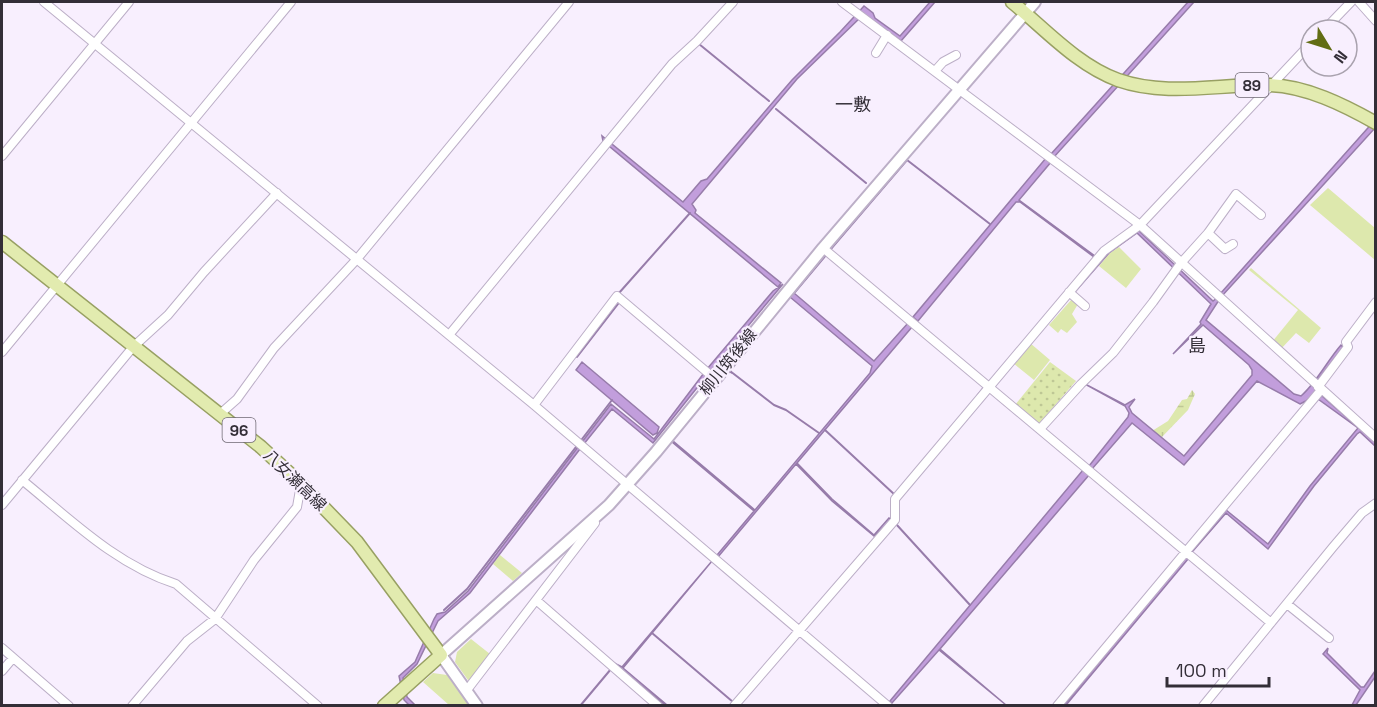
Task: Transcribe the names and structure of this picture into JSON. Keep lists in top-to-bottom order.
{
  "streets": {
    "main road": [
      "89",
      "柳川筑後線",
      "96",
      "八女瀬高線"
    ]
  },
  "crossings": [
    ["89", "柳川筑後線"],
    ["柳川筑後線", "八女瀬高線"]
  ],
  "districts": ["一敷", "島"],
  "scale_bar": "100 m",
  "north": "bottom right"
}
